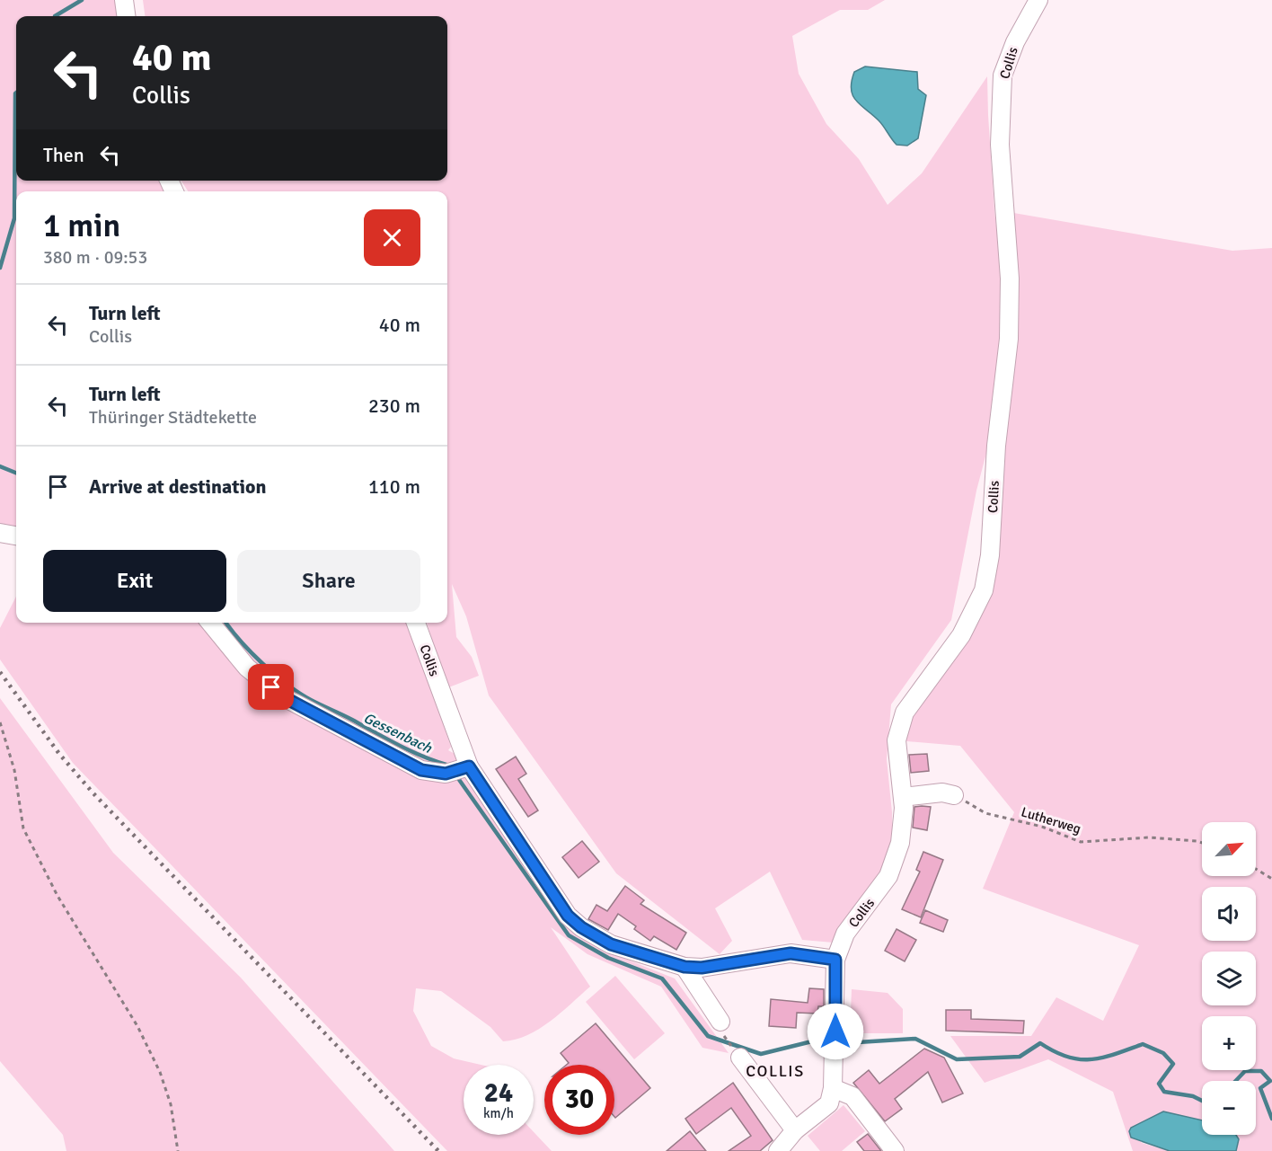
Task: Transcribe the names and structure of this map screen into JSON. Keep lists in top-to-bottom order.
{
  "streets": {
    "street": ["Collis"],
    "path": ["Lutherweg"]
  },
  "districts": ["COLLIS"],
  "water": ["Gessenbach"],
  "north": "top right",
  "page": {
    "turn": ["40 m", "Collis"],
    "then": "Then",
    "heading": ["1 min", "380 m · 09:53"],
    "list": [
      {
        "name": "Turn left",
        "note": "Collis",
        "value": "40 m"
      },
      {
        "name": "Turn left",
        "note": "Thüringer Städtekette",
        "value": "230 m"
      },
      {
        "name": "Arrive at destination",
        "value": "110 m"
      }
    ],
    "buttons": ["Exit", "Share"],
    "map_buttons": ["+", "−"],
    "speed": "24 km/h",
    "limit": "30"
  }
}
